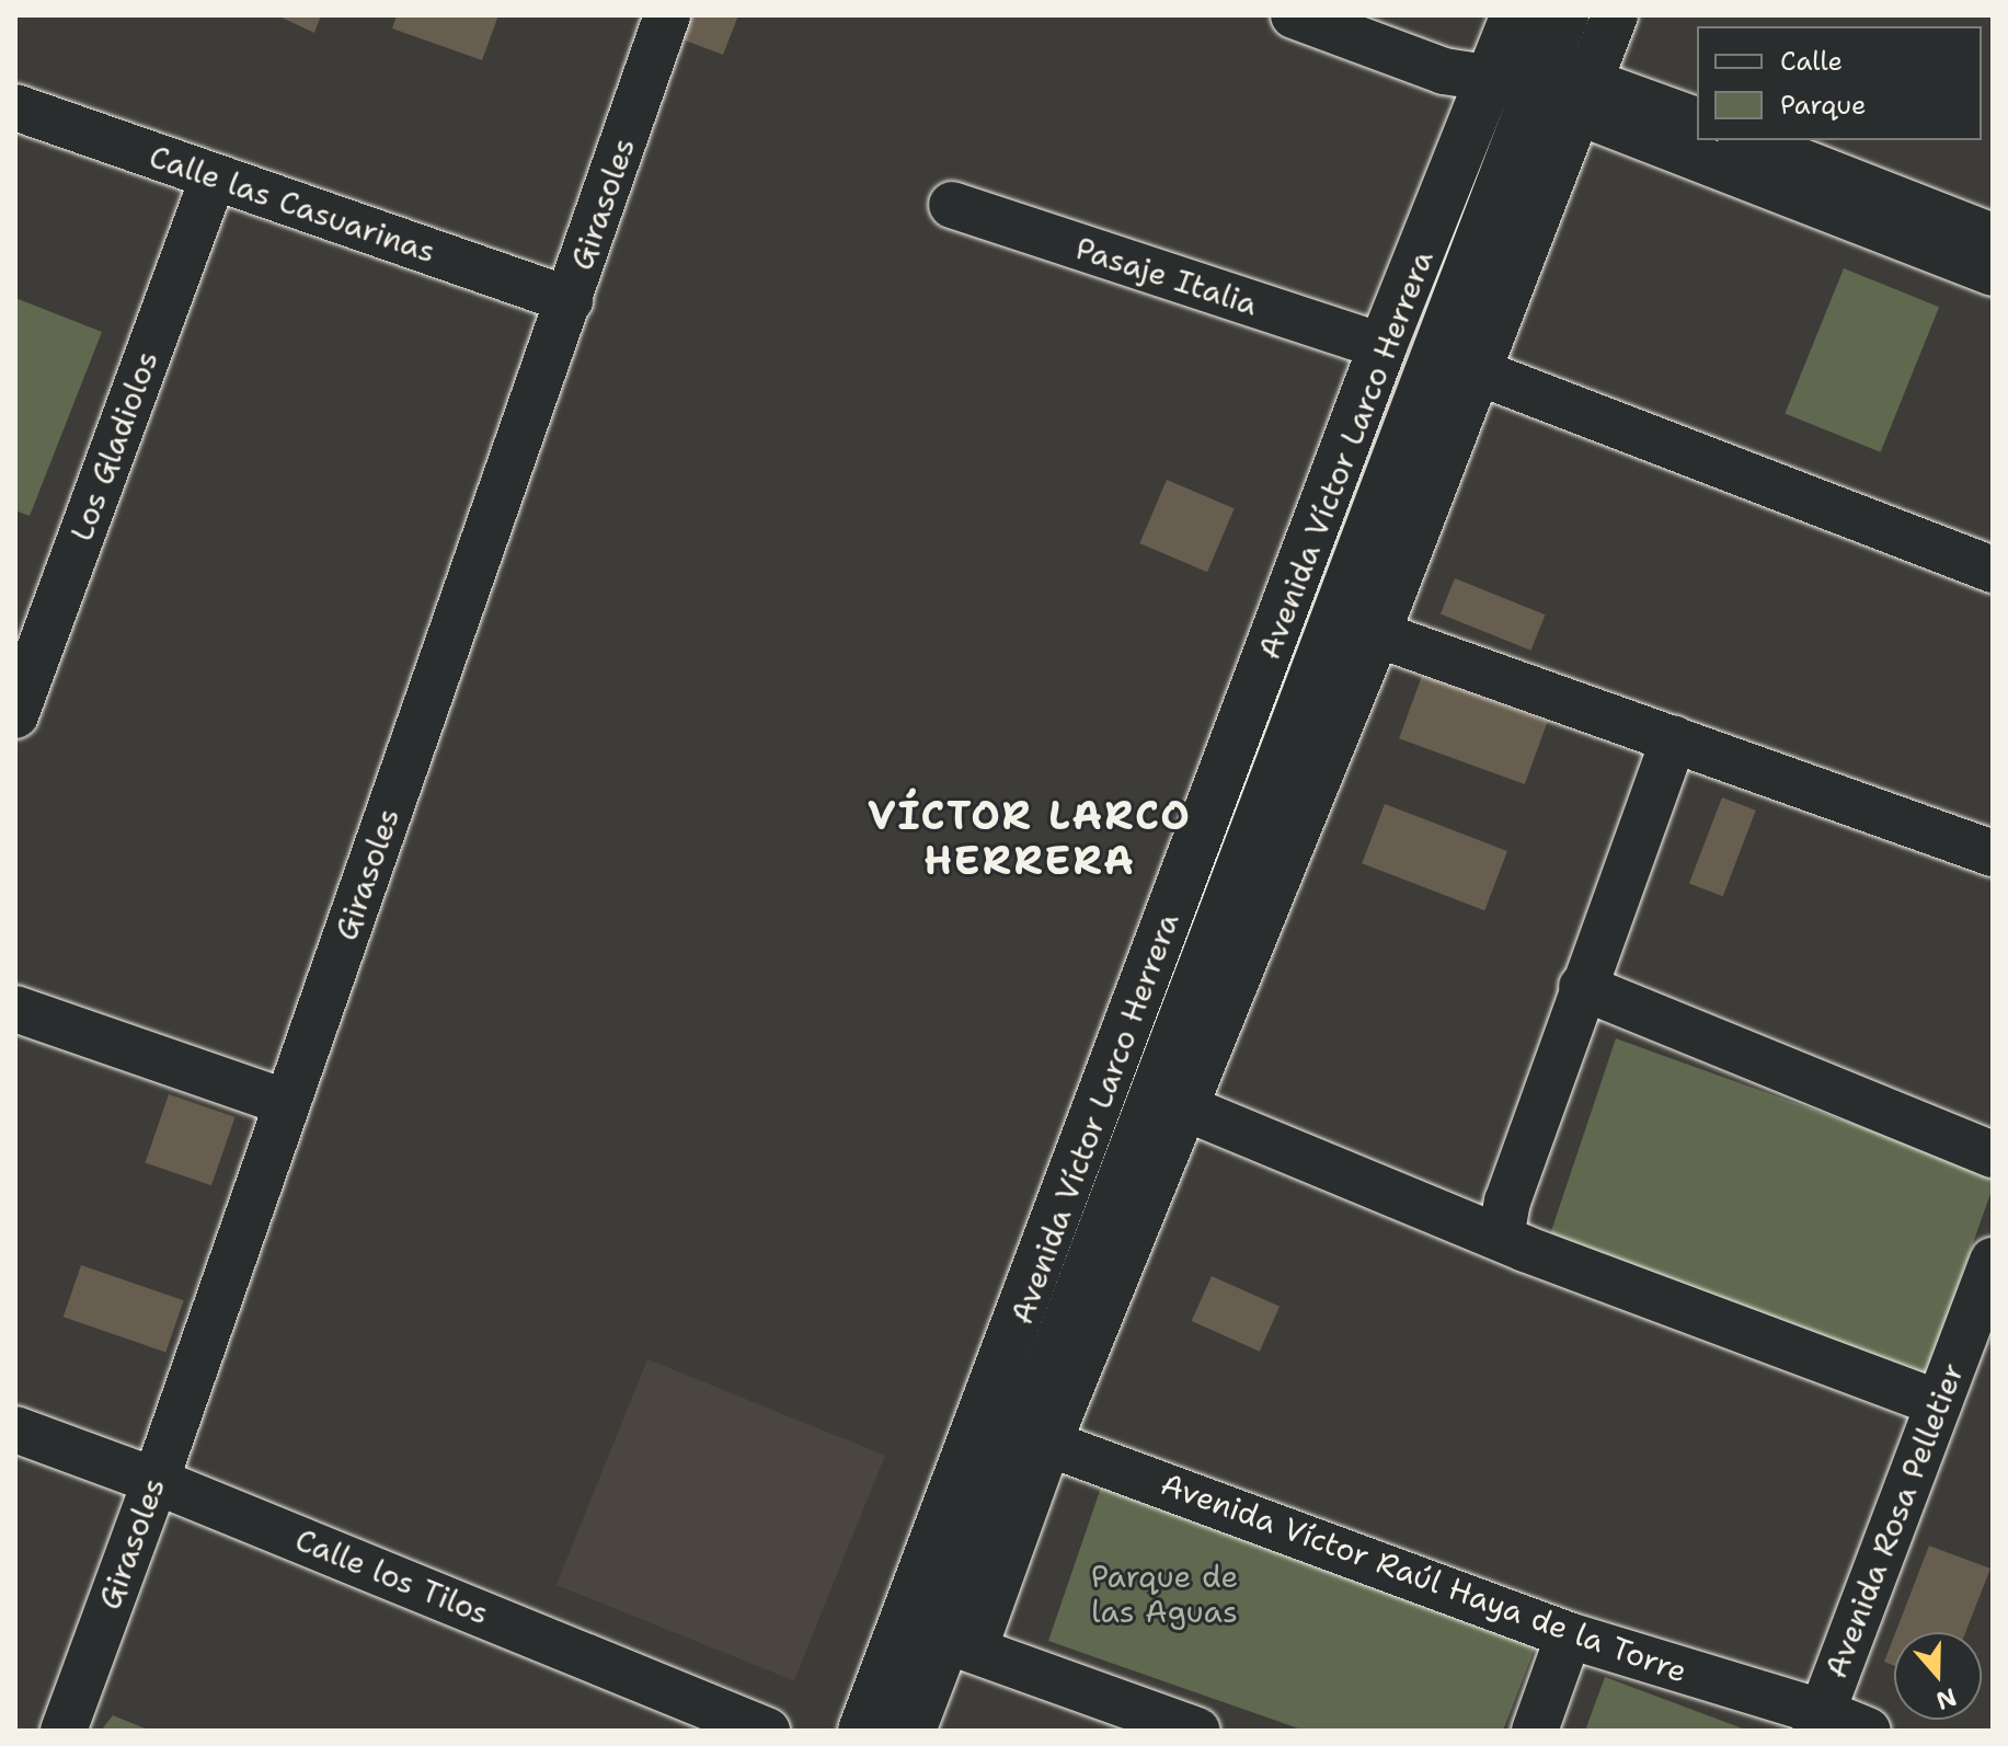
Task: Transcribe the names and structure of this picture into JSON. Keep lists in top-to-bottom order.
{
  "streets": {
    "main road": ["Avenida Víctor Larco Herrera"],
    "street": [
      "Calle las Casuarinas",
      "Girasoles",
      "Pasaje Italia",
      "Los Gladiolos",
      "Avenida Rosa Pelletier",
      "Calle los Tilos",
      "Avenida Víctor Raúl Haya de la Torre"
    ]
  },
  "crossings": [
    ["Calle las Casuarinas", "Girasoles"],
    ["Calle las Casuarinas", "Los Gladiolos"],
    ["Girasoles", "Calle los Tilos"],
    ["Pasaje Italia", "Avenida Víctor Larco Herrera"],
    ["Avenida Víctor Larco Herrera", "Avenida Víctor Raúl Haya de la Torre"],
    ["Avenida Rosa Pelletier", "Avenida Víctor Raúl Haya de la Torre"]
  ],
  "districts": ["VÍCTOR LARCO HERRERA"],
  "parks": ["Parque de las Aguas"],
  "legend": ["Calle", "Parque"],
  "north": "bottom"
}
